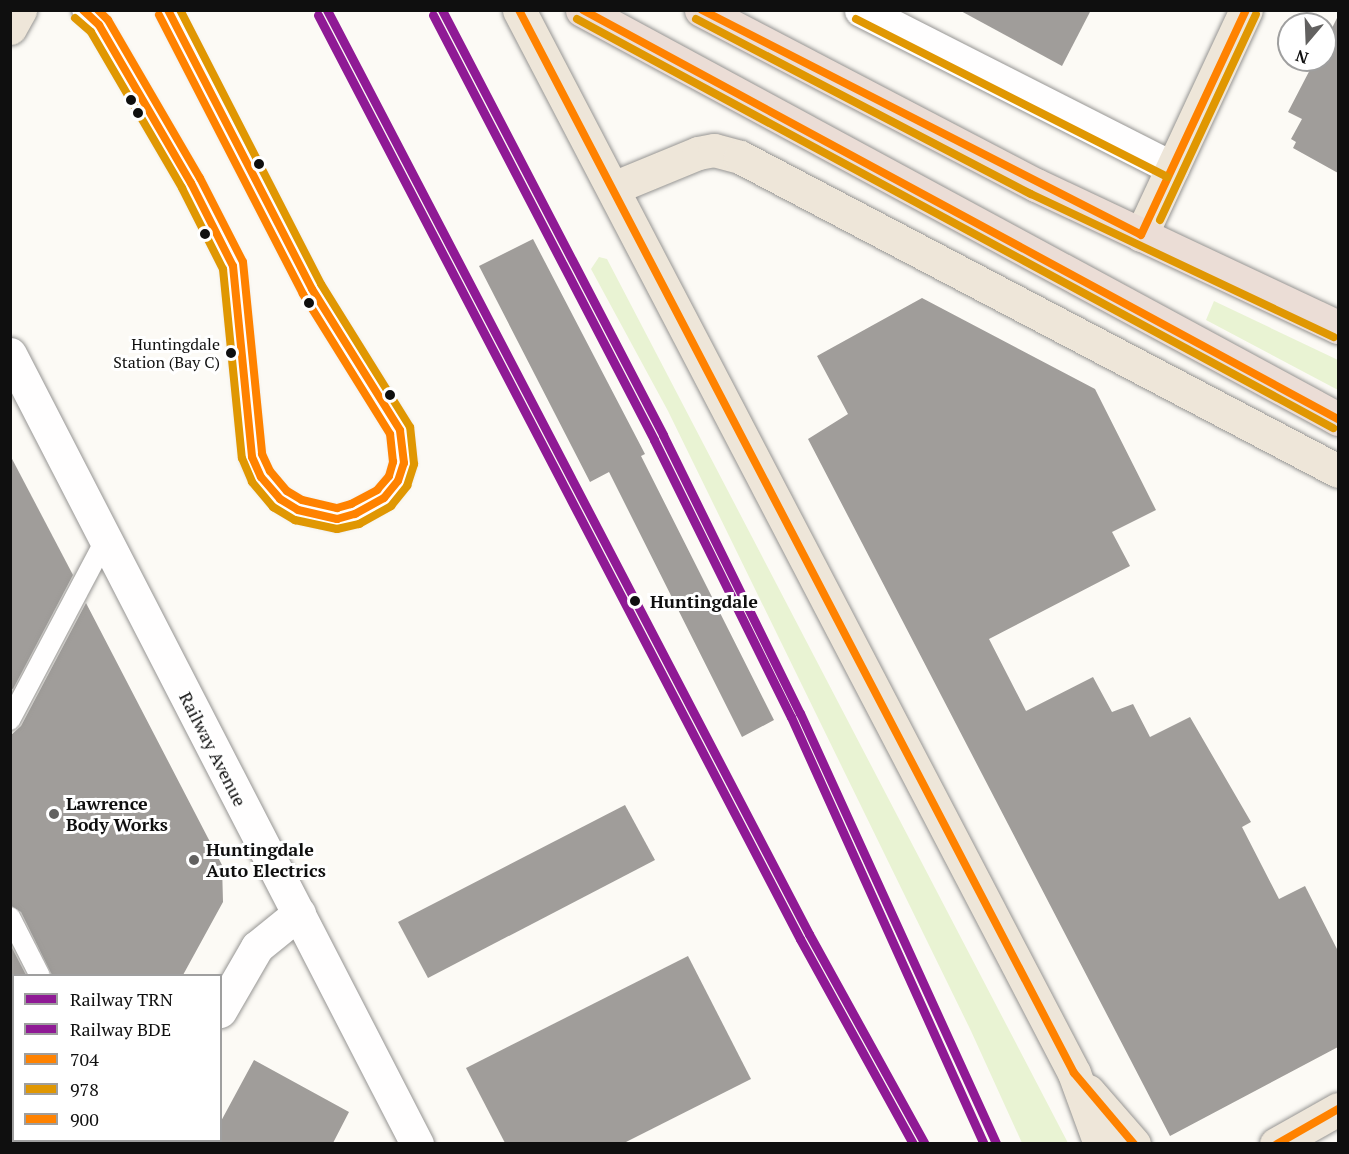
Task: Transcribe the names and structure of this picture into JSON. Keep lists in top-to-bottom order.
{
  "streets": {
    "street": ["Railway Avenue"]
  },
  "places": [
    "Huntingdale Station (Bay C)",
    "Huntingdale",
    "Lawrence Body Works",
    "Huntingdale Auto Electrics"
  ],
  "lines": [
    "rail line TRN",
    "transit line 704",
    "transit line 978",
    "transit line 900",
    "rail line BDE"
  ],
  "legend": [
    "Railway TRN",
    "Railway BDE",
    "704",
    "978",
    "900"
  ],
  "north": "bottom"
}
